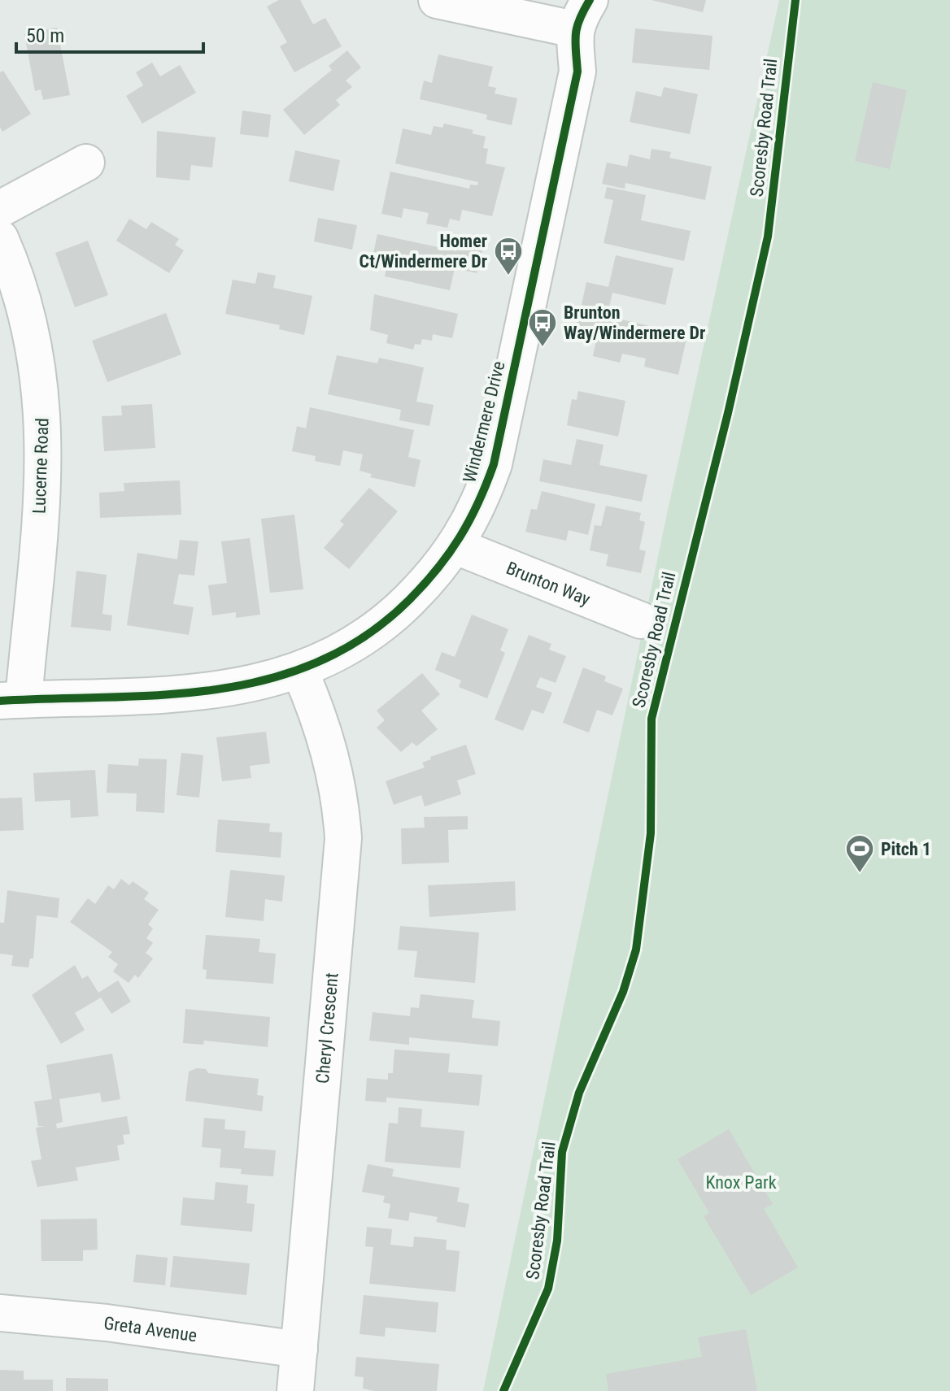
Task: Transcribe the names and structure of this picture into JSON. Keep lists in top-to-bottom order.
{
  "streets": {
    "street": [
      "Windermere Drive",
      "Lucerne Road",
      "Brunton Way",
      "Cheryl Crescent",
      "Greta Avenue"
    ],
    "cycle path": ["Scoresby Road Trail"]
  },
  "crossings": [
    ["Windermere Drive", "Lucerne Road"],
    ["Windermere Drive", "Brunton Way"],
    ["Windermere Drive", "Cheryl Crescent"],
    ["Cheryl Crescent", "Greta Avenue"]
  ],
  "parks": ["Knox Park"],
  "places": {
    "bus stop": ["Homer Ct/Windermere Dr", "Brunton Way/Windermere Dr"],
    "sports": ["Pitch 1"]
  },
  "scale_bar": "50 m"
}
